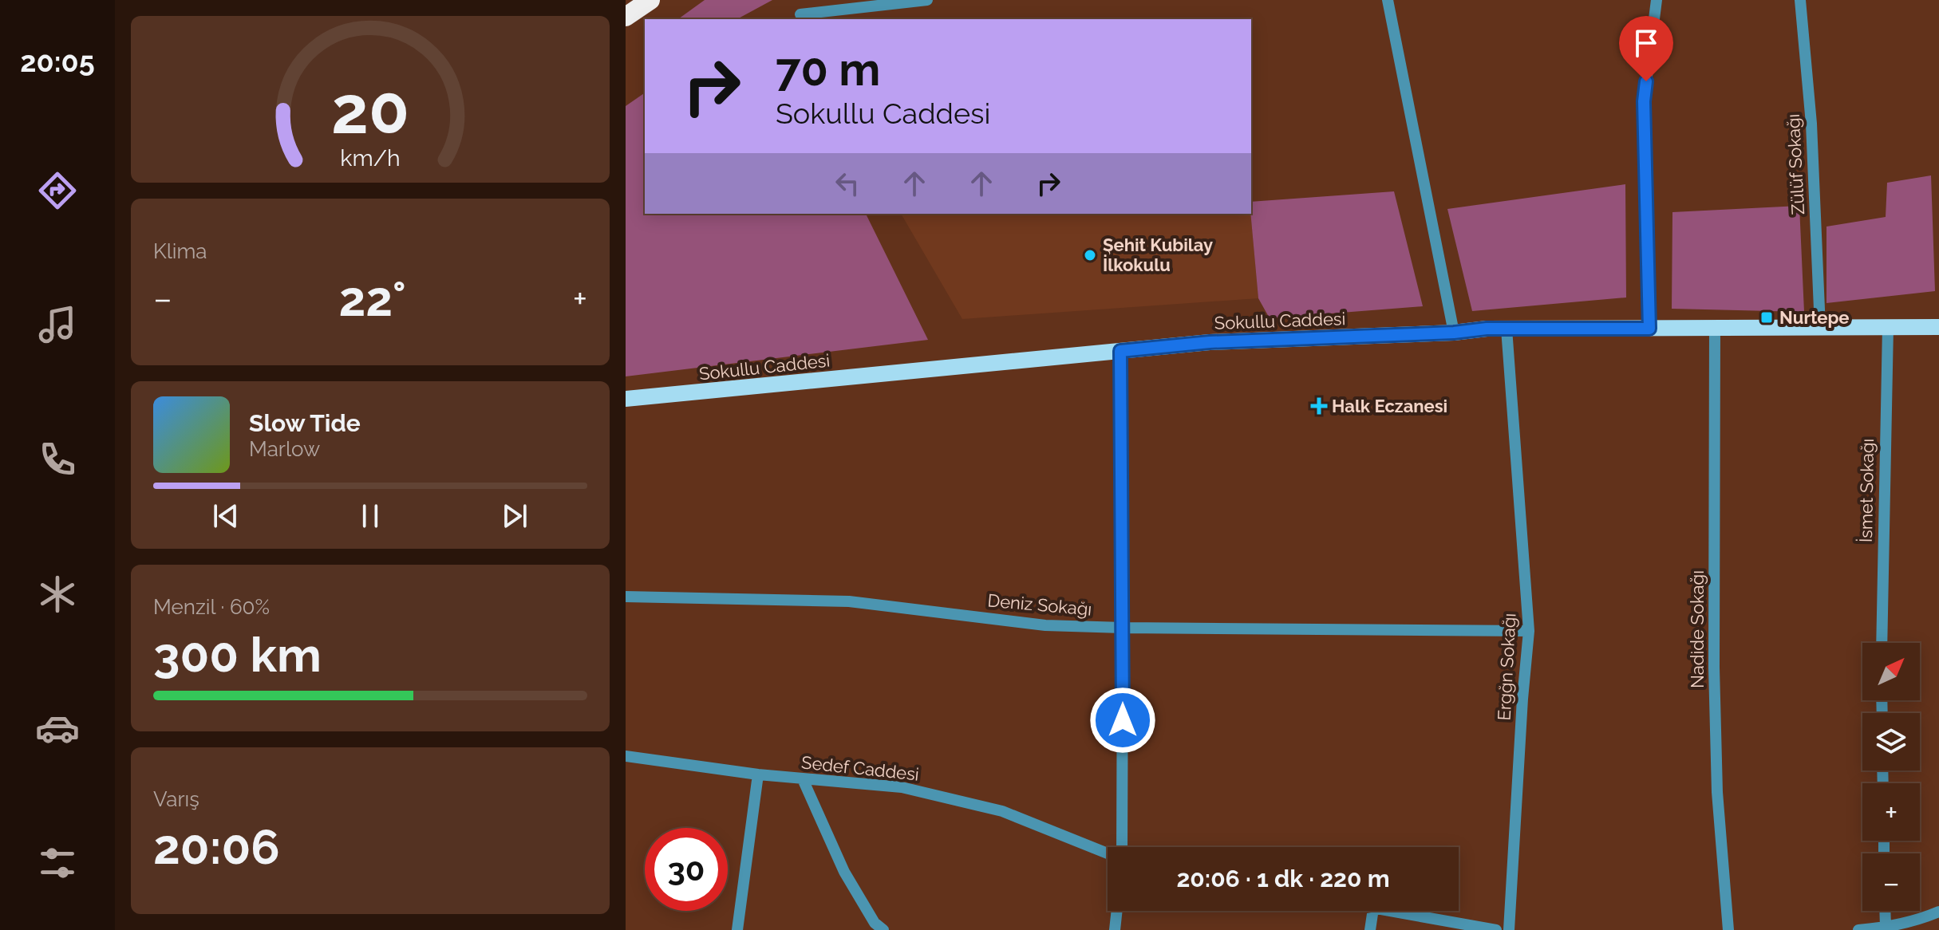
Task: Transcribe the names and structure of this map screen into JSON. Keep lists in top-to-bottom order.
{
  "streets": {
    "main road": ["Sokullu Caddesi"],
    "street": [
      "Zülüf Sokağı",
      "İsmet Sokağı",
      "Deniz Sokağı",
      "Nadide Sokağı",
      "Ergğn Sokağı",
      "Sedef Caddesi"
    ]
  },
  "crossings": [
    ["Zülüf Sokağı", "Sokullu Caddesi"],
    ["Sokullu Caddesi", "İsmet Sokağı"],
    ["Sokullu Caddesi", "Nadide Sokağı"],
    ["Sokullu Caddesi", "Ergğn Sokağı"],
    ["Deniz Sokağı", "Ergğn Sokağı"]
  ],
  "places": {
    "other": ["Şehit Kubilay İlkokulu"],
    "transit": ["Nurtepe"],
    "health": ["Halk Eczanesi"]
  },
  "north": "top right",
  "page": {
    "tabs": "20:05",
    "turn": ["70 m", "Sokullu Caddesi"],
    "tile": [
      "Klima",
      ["Menzil · 60%", "300 km"],
      ["Varış", "20:06"]
    ],
    "heat": ["−", "22°", "+"],
    "song": ["Slow Tide", "Marlow"],
    "map_buttons": ["+", "−"],
    "limit": "30",
    "trip": "20:06 · 1 dk · 220 m",
    "gauge": ["20", "km/h"]
  }
}
